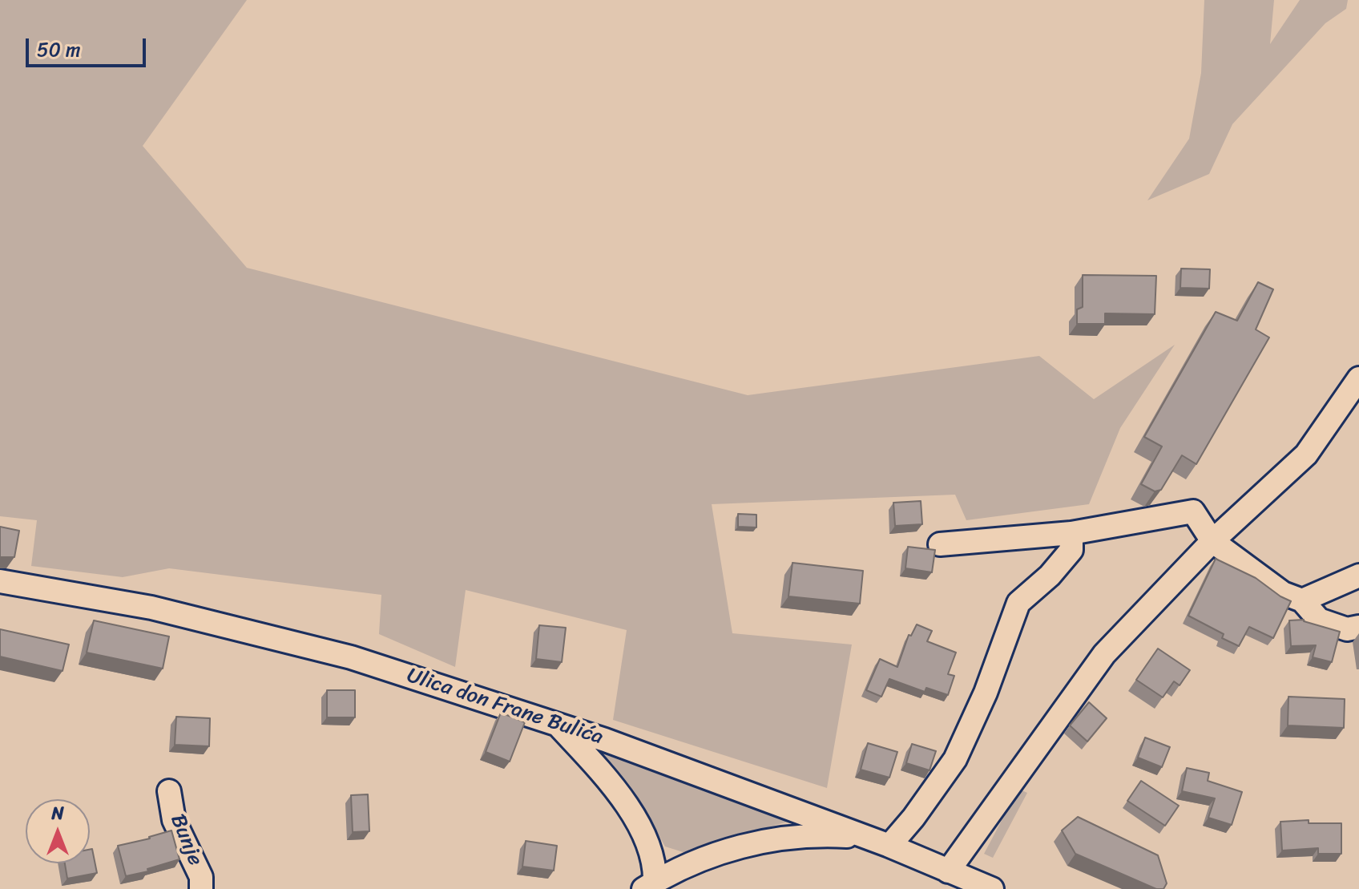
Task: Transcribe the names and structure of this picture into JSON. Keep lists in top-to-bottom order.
{
  "streets": {
    "street": ["Ulica don Frane Bulića", "Bunje"]
  },
  "scale_bar": "50 m",
  "north": "top"
}
